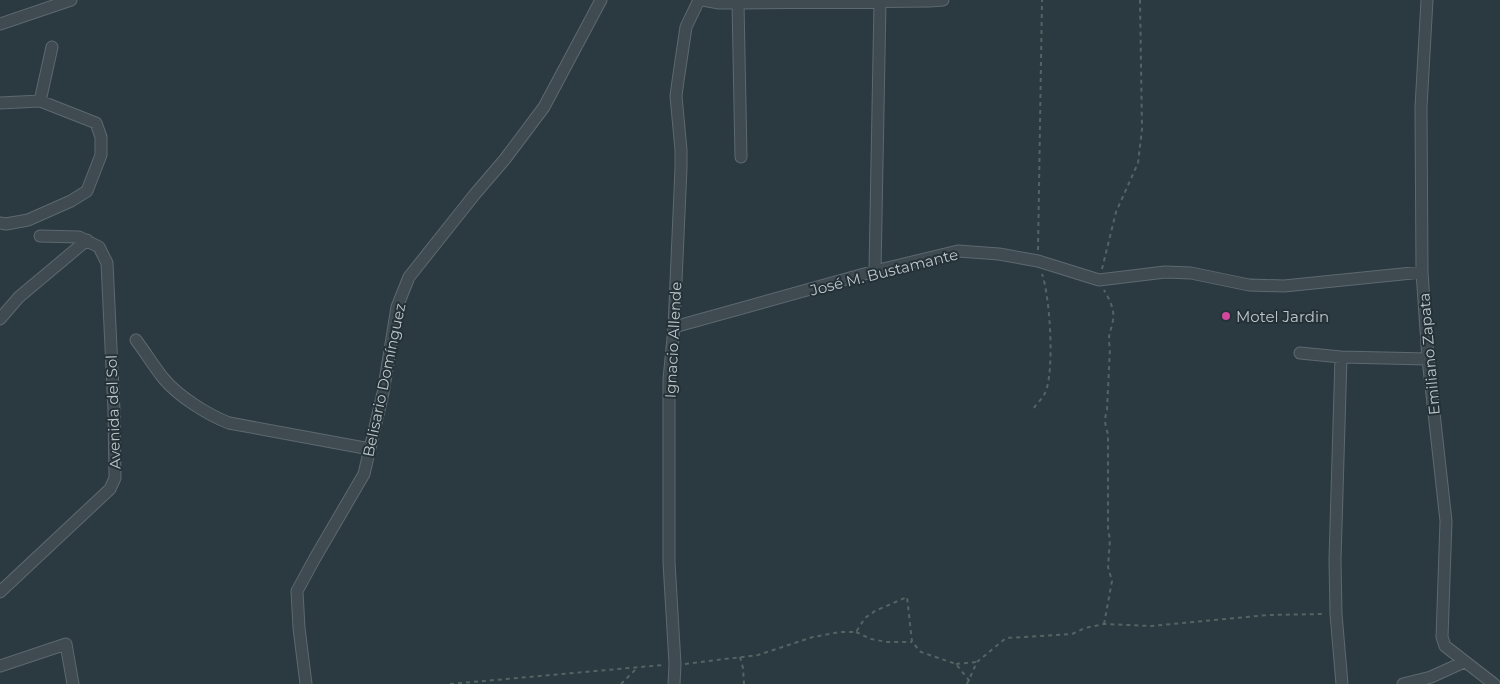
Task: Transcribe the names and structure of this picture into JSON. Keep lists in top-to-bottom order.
{
  "streets": {
    "street": [
      "José M. Bustamante",
      "Ignacio Allende",
      "Emiliano Zapata",
      "Belisario Domínguez",
      "Avenida del Sol"
    ]
  },
  "crossings": [
    ["José M. Bustamante", "Ignacio Allende"],
    ["José M. Bustamante", "Emiliano Zapata"]
  ],
  "places": ["Motel Jardin"]
}
